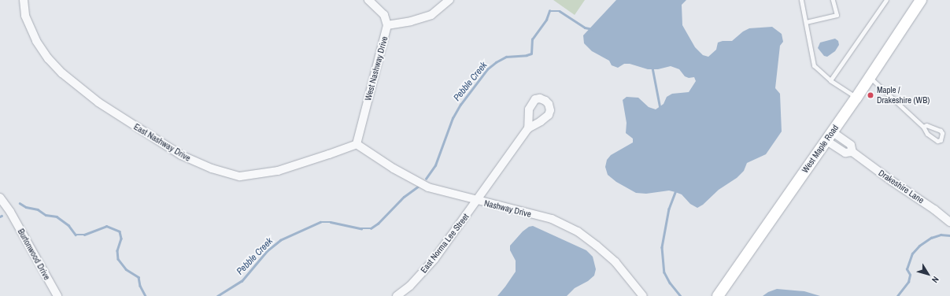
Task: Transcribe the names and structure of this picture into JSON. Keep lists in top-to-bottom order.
{
  "streets": {
    "main road": ["West Maple Road"],
    "street": [
      "West Nashway Drive",
      "East Nashway Drive",
      "Drakeshire Lane",
      "Nashway Drive",
      "East Norma Lee Street",
      "Burtonwood Drive"
    ]
  },
  "crossings": [
    ["West Nashway Drive", "East Nashway Drive"],
    ["West Nashway Drive", "Nashway Drive"],
    ["East Nashway Drive", "Nashway Drive"],
    ["West Maple Road", "Drakeshire Lane"],
    ["Nashway Drive", "East Norma Lee Street"]
  ],
  "water": ["Pebble Creek"],
  "places": ["Maple / Drakeshire (WB)"],
  "north": "bottom right"
}
